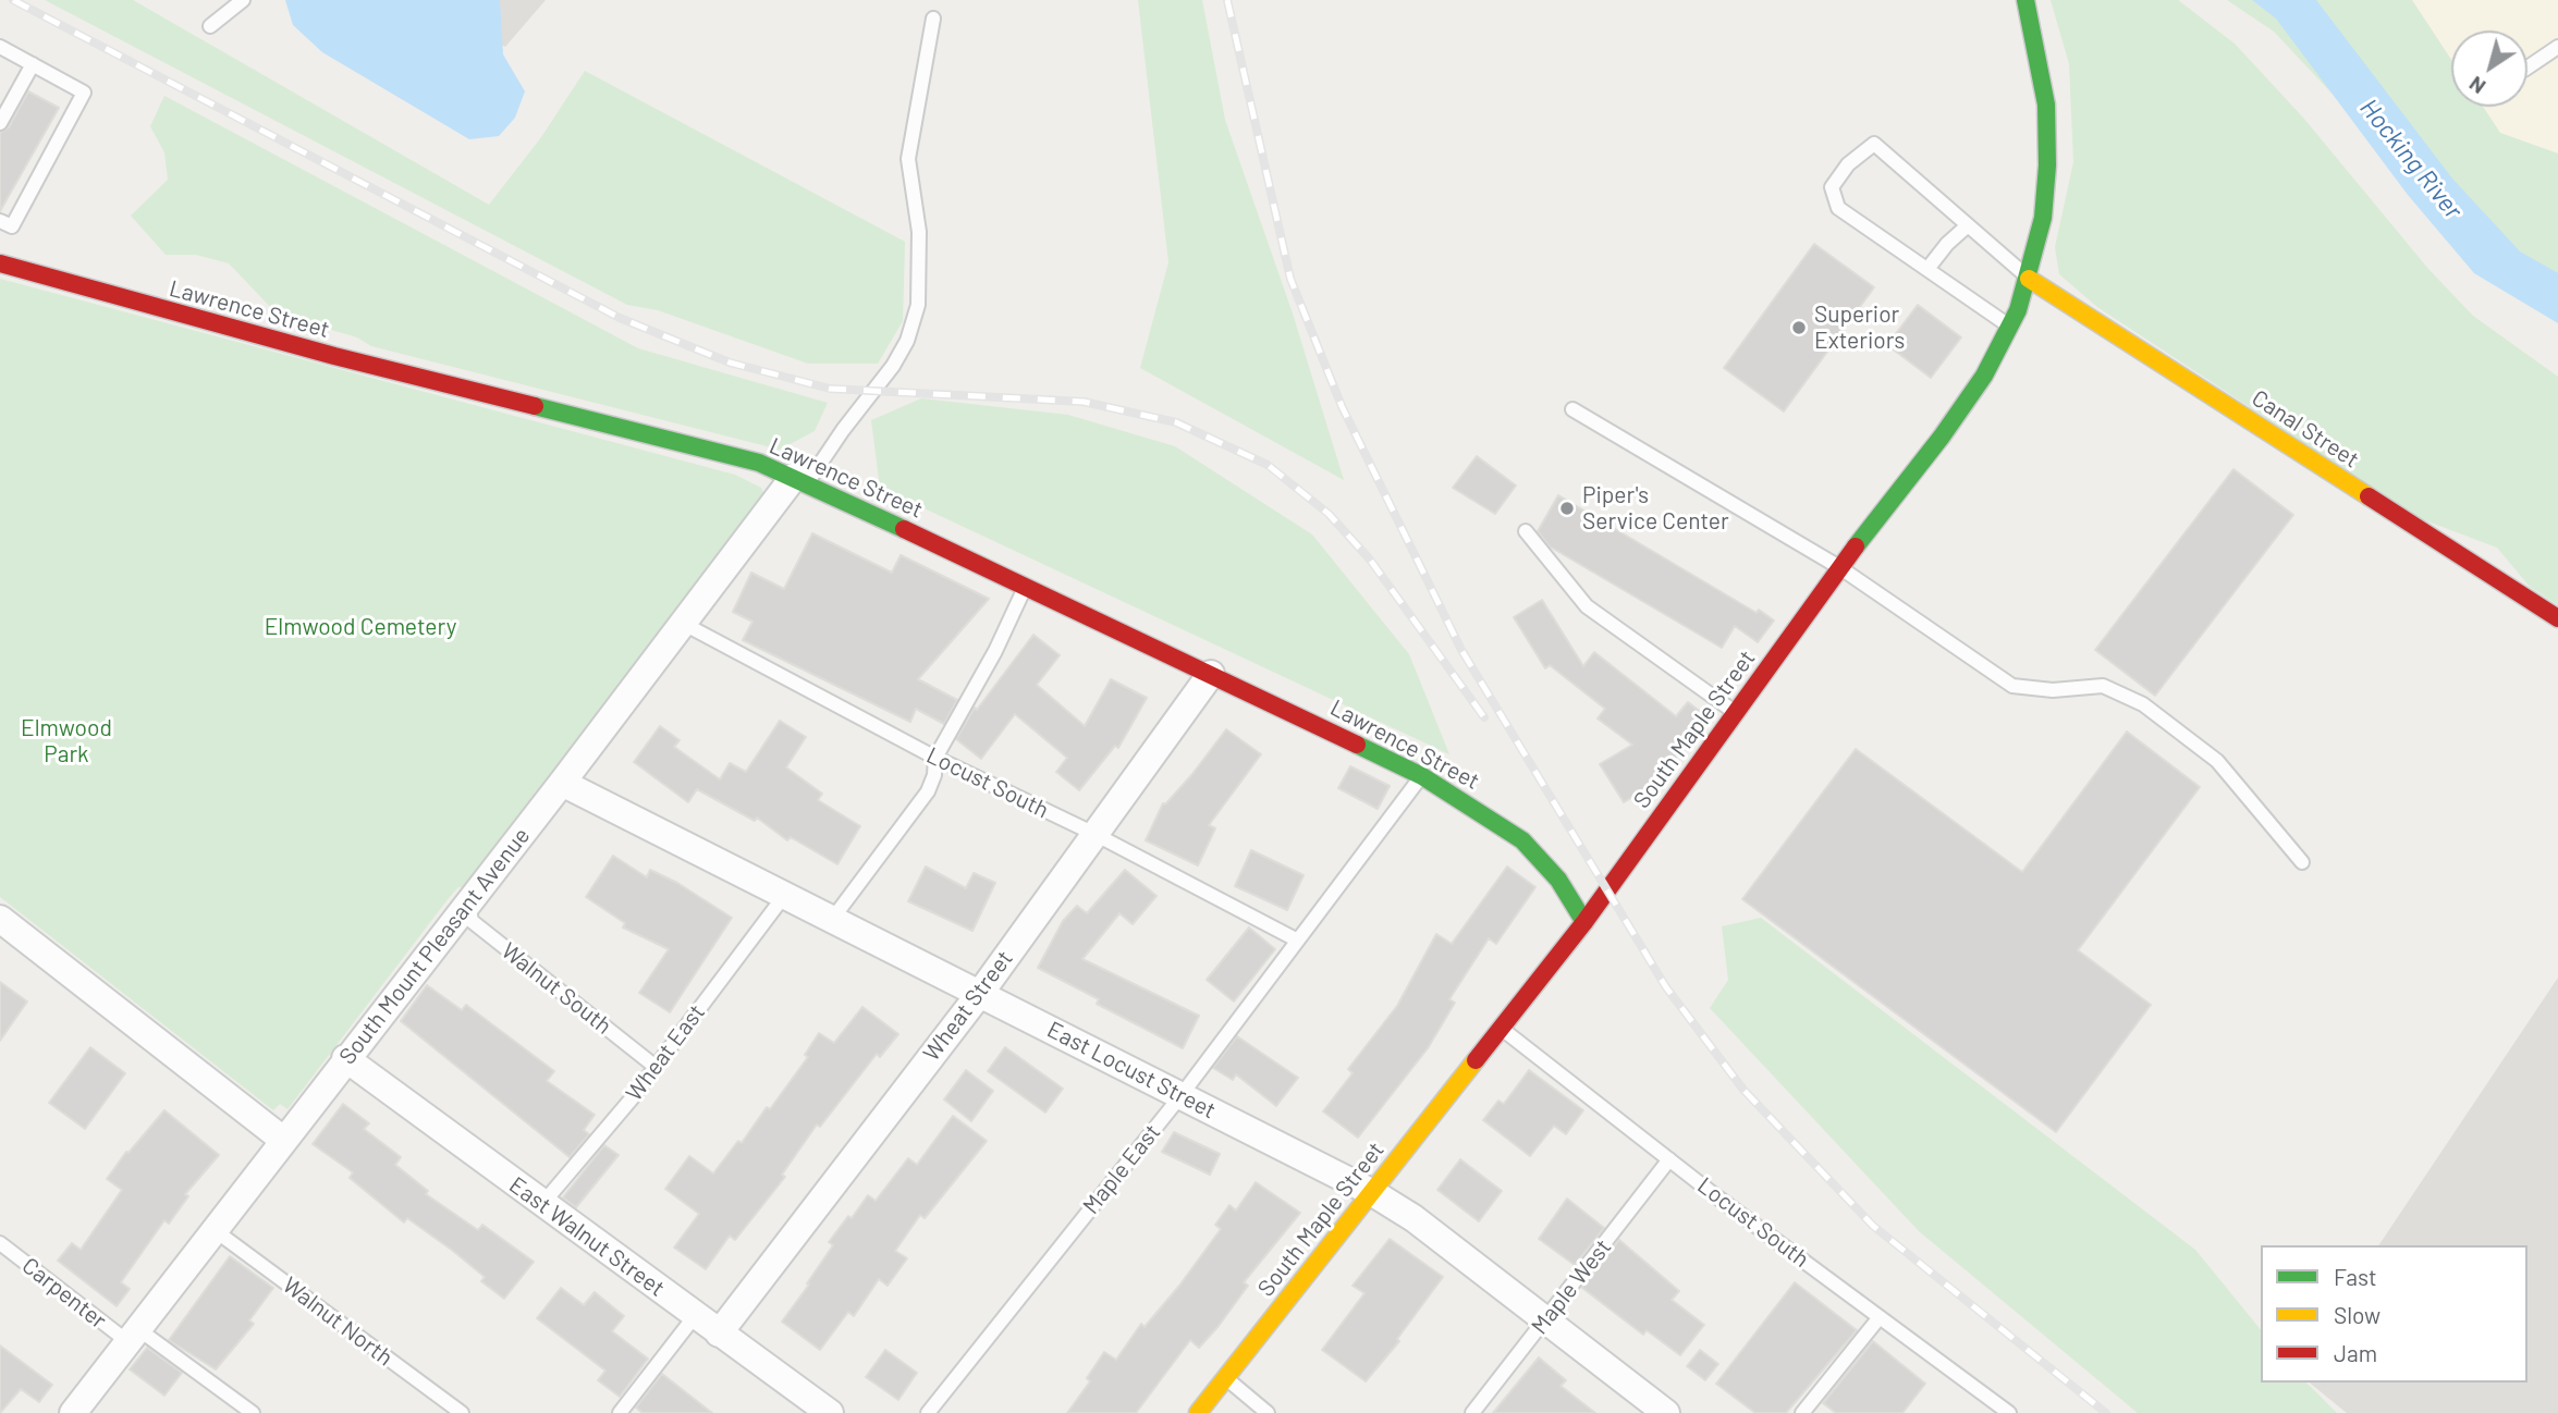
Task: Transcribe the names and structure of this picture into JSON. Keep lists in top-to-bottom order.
{
  "streets": {
    "street": [
      "Lawrence Street",
      "Canal Street",
      "South Maple Street",
      "South Mount Pleasant Avenue",
      "Wheat Street",
      "East Locust Street",
      "East Walnut Street"
    ],
    "lane": [
      "Locust South",
      "Walnut South",
      "Wheat East",
      "Maple East",
      "Maple West",
      "Carpenter",
      "Walnut North"
    ]
  },
  "crossings": [
    ["Lawrence Street", "South Maple Street"],
    ["Lawrence Street", "South Mount Pleasant Avenue"],
    ["Lawrence Street", "Wheat Street"],
    ["Lawrence Street", "Maple East"],
    ["Canal Street", "South Maple Street"],
    ["South Maple Street", "Locust South"],
    ["South Maple Street", "East Locust Street"],
    ["Locust South", "South Mount Pleasant Avenue"],
    ["Locust South", "Wheat Street"],
    ["Locust South", "Maple East"],
    ["Locust South", "Maple West"],
    ["South Mount Pleasant Avenue", "Walnut South"],
    ["South Mount Pleasant Avenue", "East Locust Street"],
    ["South Mount Pleasant Avenue", "East Walnut Street"],
    ["South Mount Pleasant Avenue", "Carpenter"],
    ["South Mount Pleasant Avenue", "Walnut North"],
    ["Walnut South", "Wheat East"],
    ["Wheat Street", "East Locust Street"],
    ["Wheat Street", "East Walnut Street"],
    ["Wheat East", "East Locust Street"],
    ["Wheat East", "East Walnut Street"],
    ["East Locust Street", "Maple East"],
    ["East Locust Street", "Maple West"]
  ],
  "water": ["Hocking River"],
  "parks": ["Elmwood Cemetery", "Elmwood Park"],
  "places": ["Superior Exteriors", "Piper's Service Center"],
  "legend": ["Fast", "Slow", "Jam"],
  "north": "bottom left"
}
